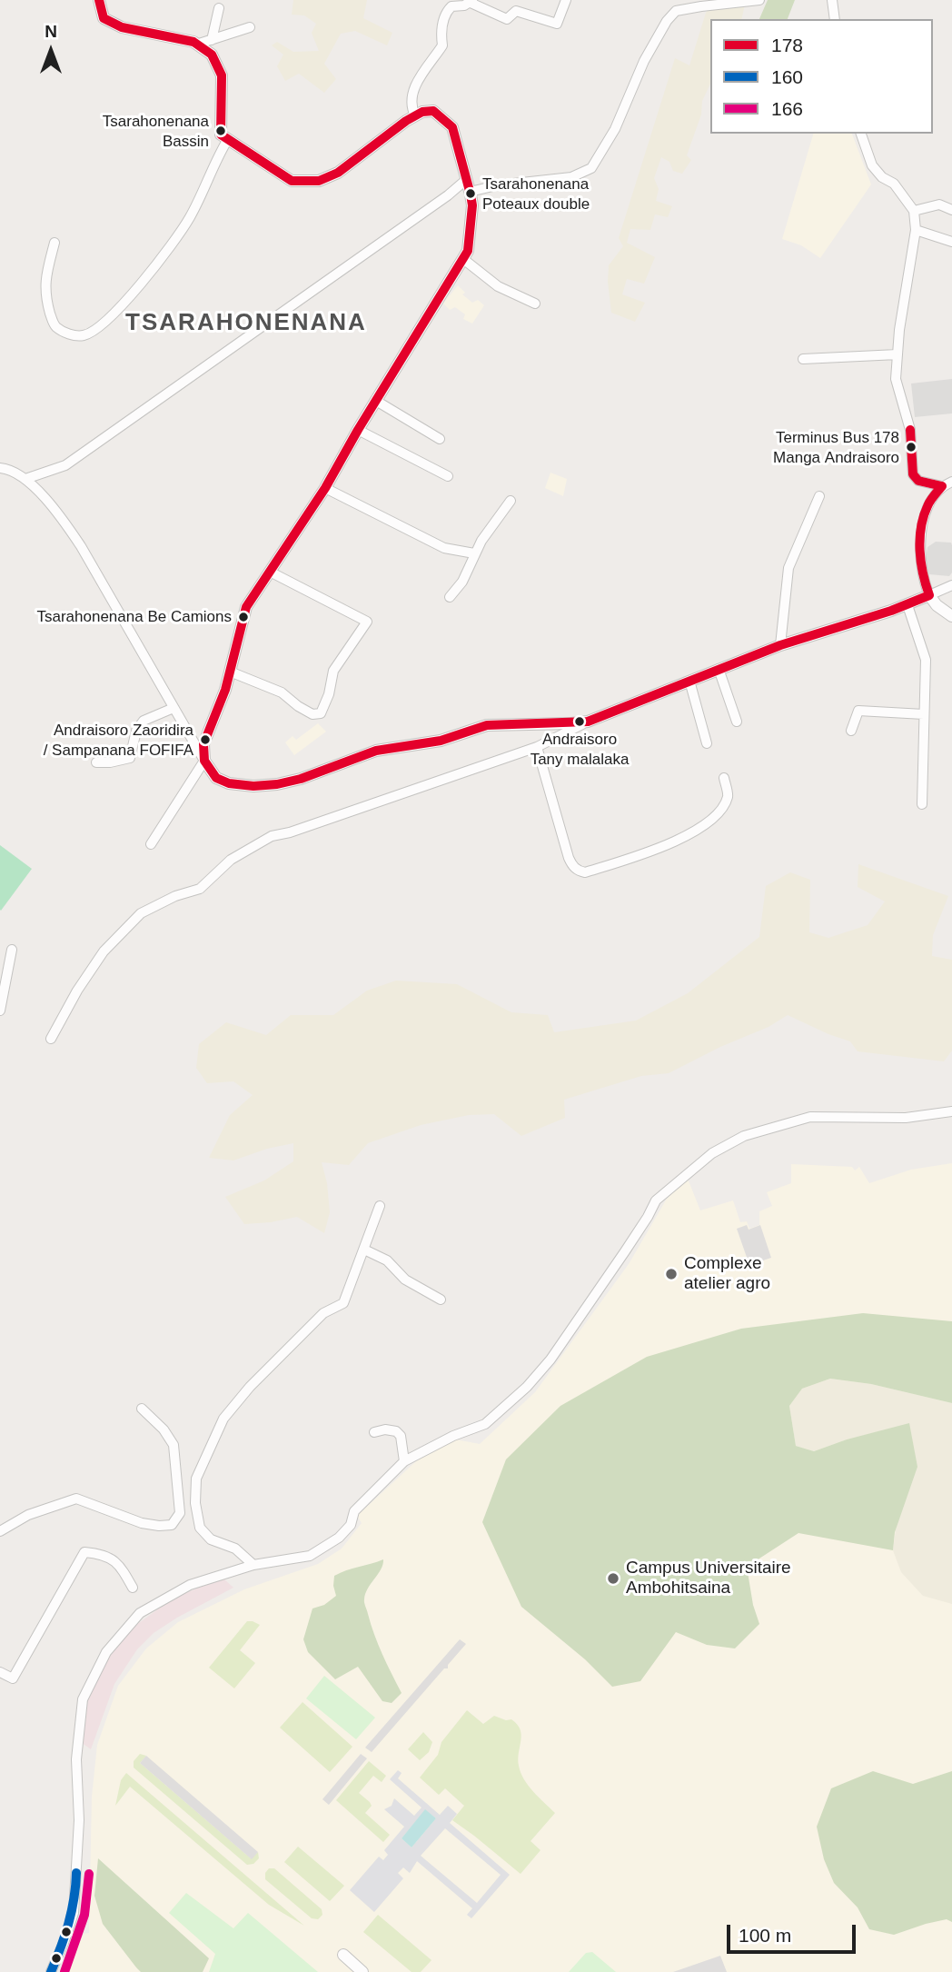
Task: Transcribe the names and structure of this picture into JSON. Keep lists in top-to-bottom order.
{
  "districts": ["TSARAHONENANA"],
  "places": [
    "Tsarahonenana Bassin",
    "Tsarahonenana Poteaux double",
    "Terminus Bus 178 Manga Andraisoro",
    "Tsarahonenana Be Camions",
    "Andraisoro Tany malalaka",
    "Andraisoro Zaoridira / Sampanana FOFIFA",
    "Complexe atelier agro",
    "Campus Universitaire Ambohitsaina"
  ],
  "lines": ["transit line 178", "transit line 160", "transit line 166"],
  "legend": ["178", "160", "166"],
  "scale_bar": "100 m",
  "north": "top"
}
